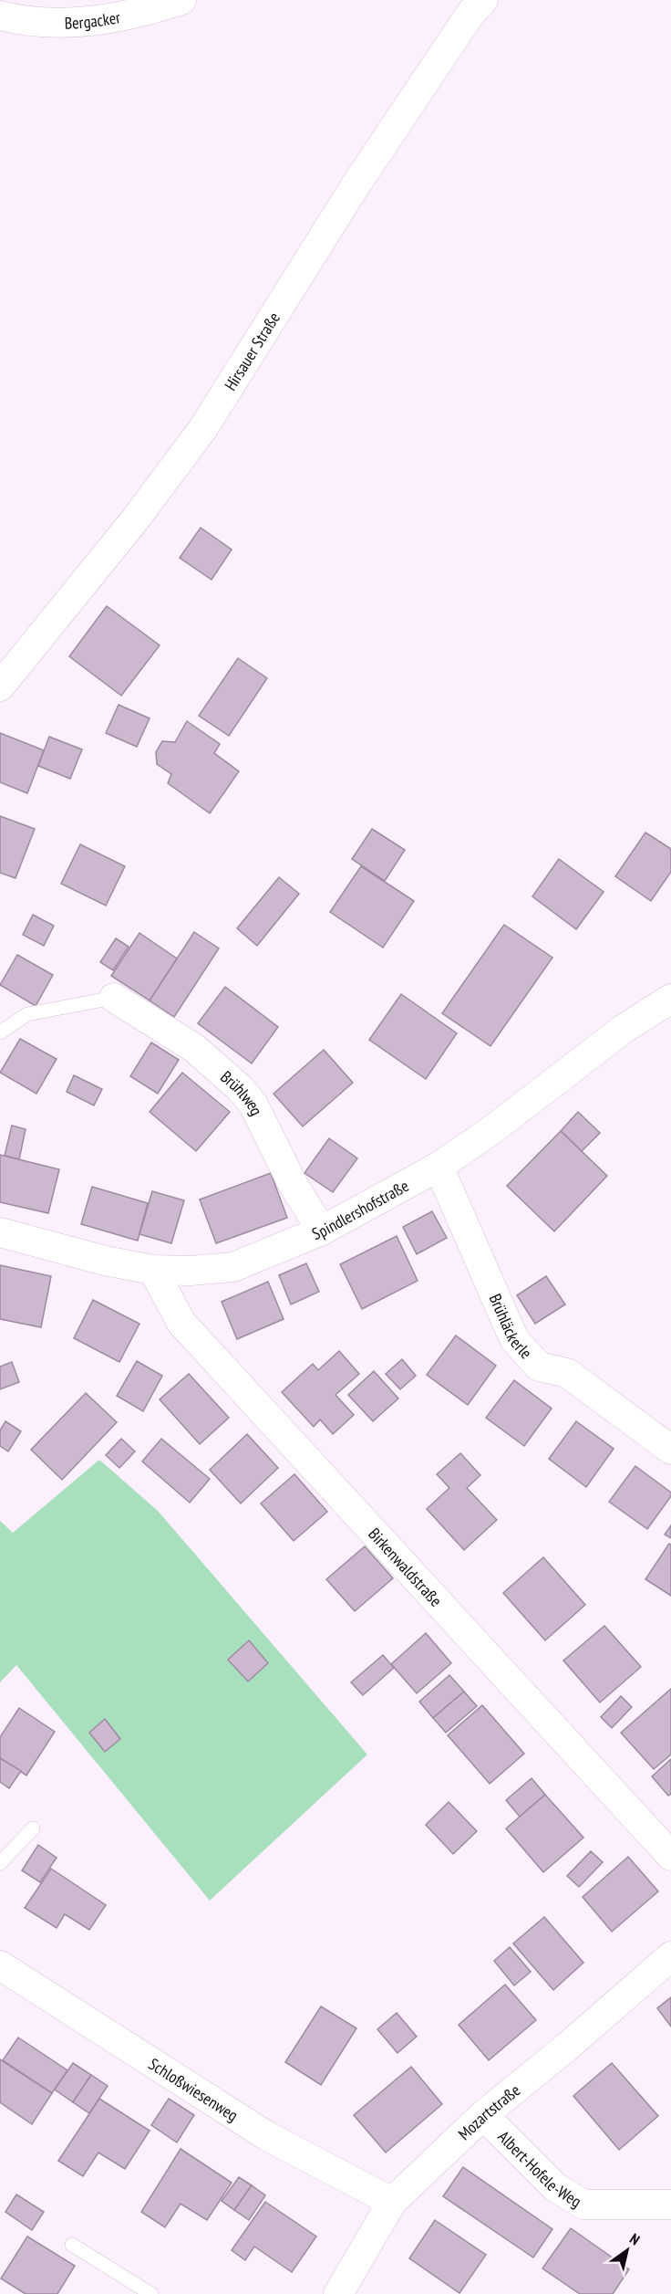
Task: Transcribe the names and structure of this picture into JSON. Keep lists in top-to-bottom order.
{
  "streets": {
    "street": [
      "Bergacker",
      "Hirsauer Straße",
      "Brühlweg",
      "Spindlershofstraße",
      "Brühläckerle",
      "Birkenwaldstraße",
      "Schloßwiesenweg",
      "Mozartstraße",
      "Albert-Hofele-Weg"
    ]
  },
  "crossings": [
    ["Brühlweg", "Spindlershofstraße"],
    ["Spindlershofstraße", "Brühläckerle"],
    ["Spindlershofstraße", "Birkenwaldstraße"],
    ["Schloßwiesenweg", "Mozartstraße"],
    ["Mozartstraße", "Albert-Hofele-Weg"]
  ],
  "north": "top right"
}
